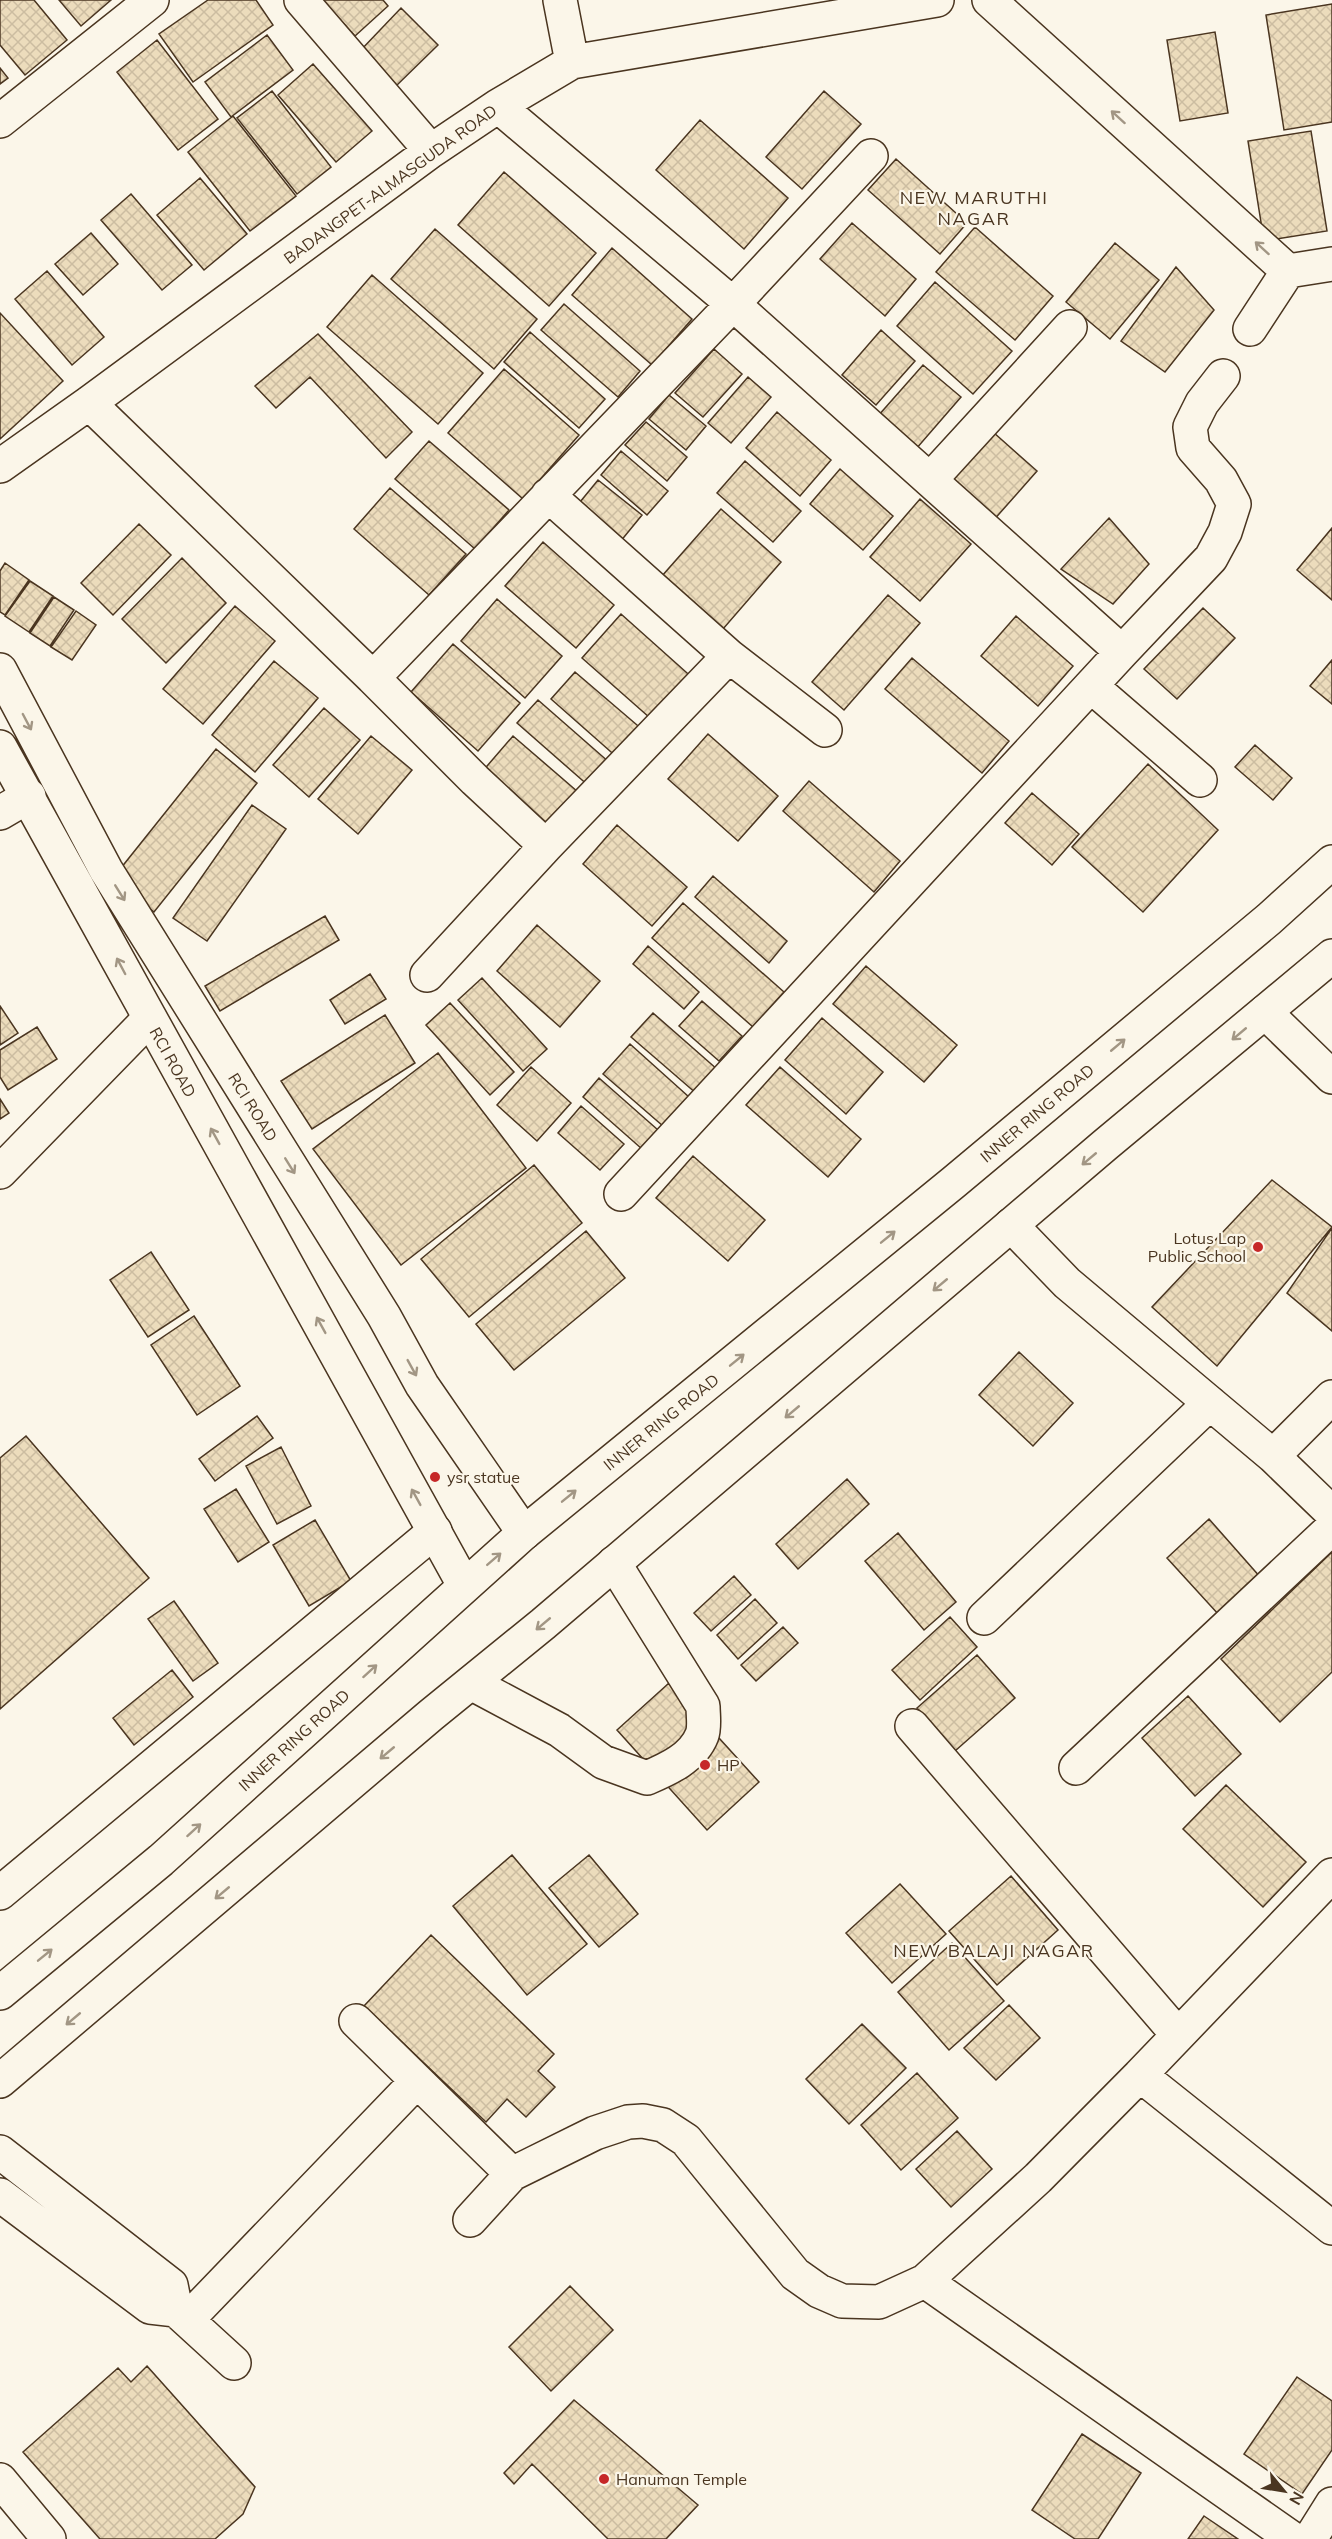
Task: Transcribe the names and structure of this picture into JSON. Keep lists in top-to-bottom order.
{
  "streets": {
    "main road": ["BADANGPET-ALMASGUDA ROAD", "RCI ROAD", "INNER RING ROAD"]
  },
  "crossings": [
    ["RCI ROAD", "INNER RING ROAD"]
  ],
  "districts": ["NEW MARUTHI NAGAR", "NEW BALAJI NAGAR"],
  "places": [
    "Lotus Lap Public School",
    "ysr statue",
    "HP",
    "Hanuman Temple"
  ],
  "north": "bottom right"
}
